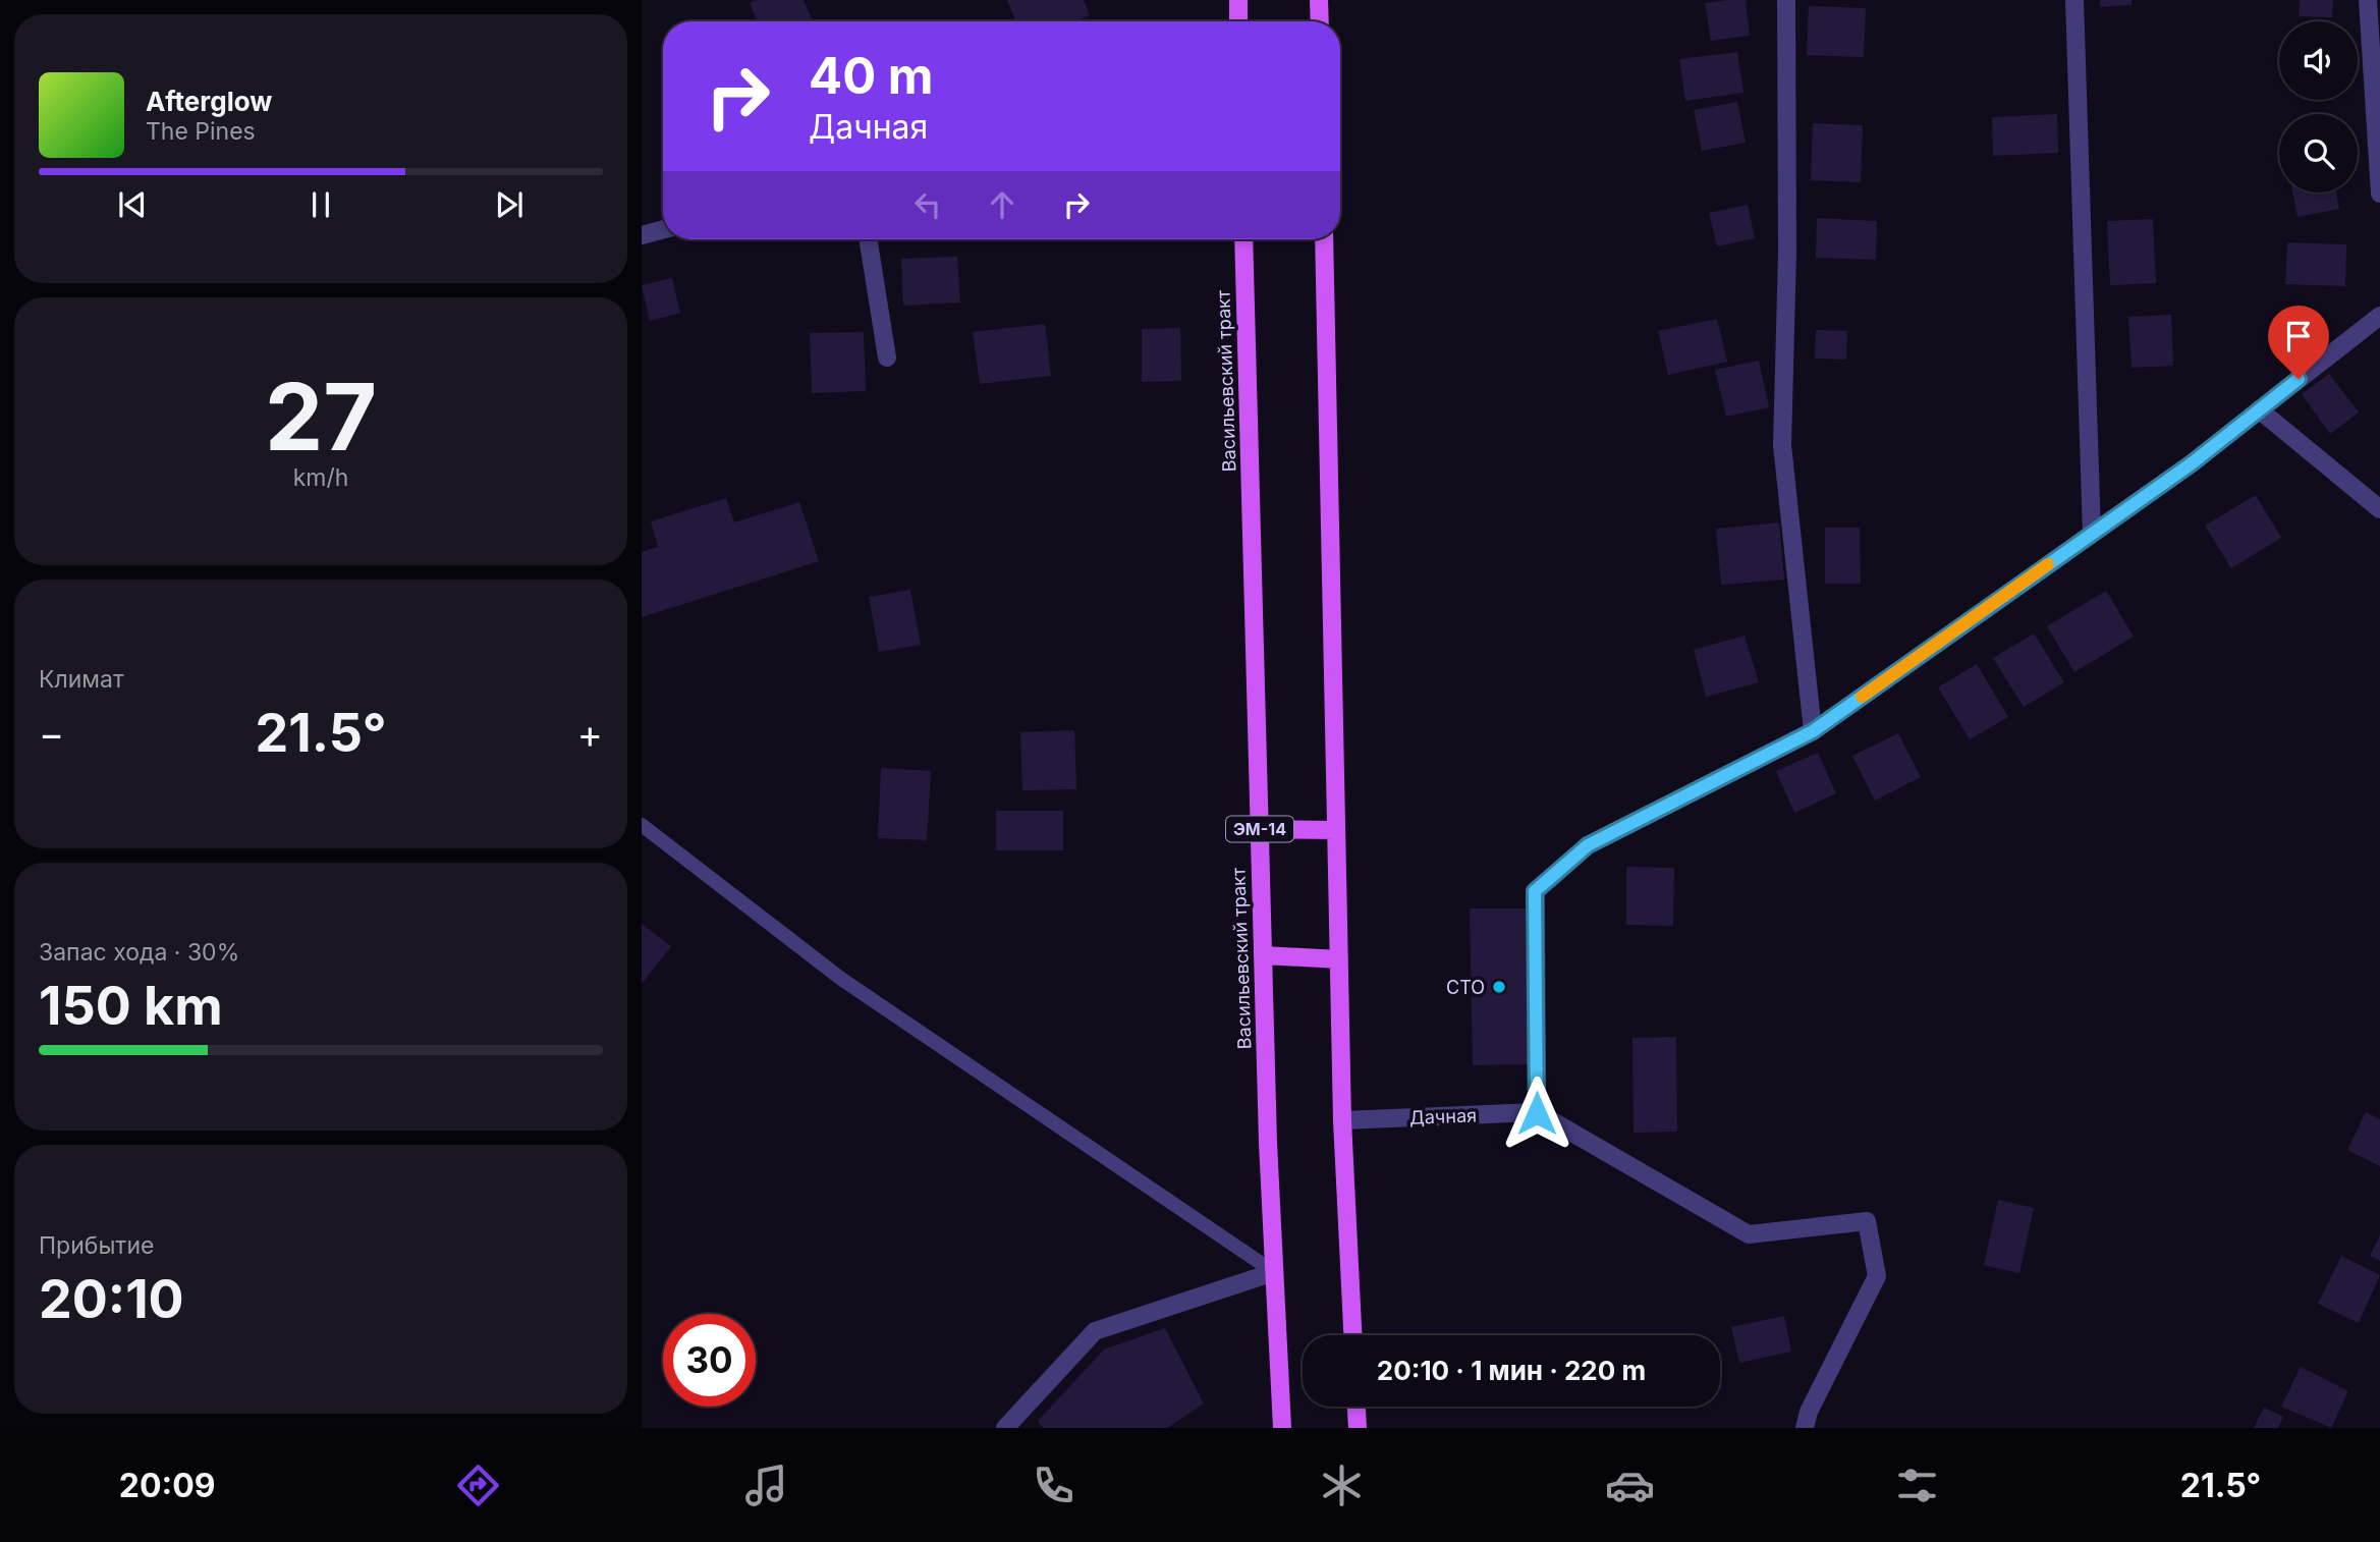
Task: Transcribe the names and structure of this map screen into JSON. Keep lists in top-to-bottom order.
{
  "streets": {
    "main road": ["Васильевский тракт", "ЭМ-14"],
    "street": ["Дачная"]
  },
  "places": ["СТО"],
  "page": {
    "turn": ["40 m", "Дачная"],
    "song": ["Afterglow", "The Pines"],
    "tile": [
      ["27", "km/h"],
      "Климат",
      ["Запас хода · 30%", "150 km"],
      ["Прибытие", "20:10"]
    ],
    "heat": ["−", "21.5°", "+"],
    "limit": "30",
    "trip": "20:10 · 1 мин · 220 m",
    "tabs": ["20:09", "21.5°"]
  }
}
